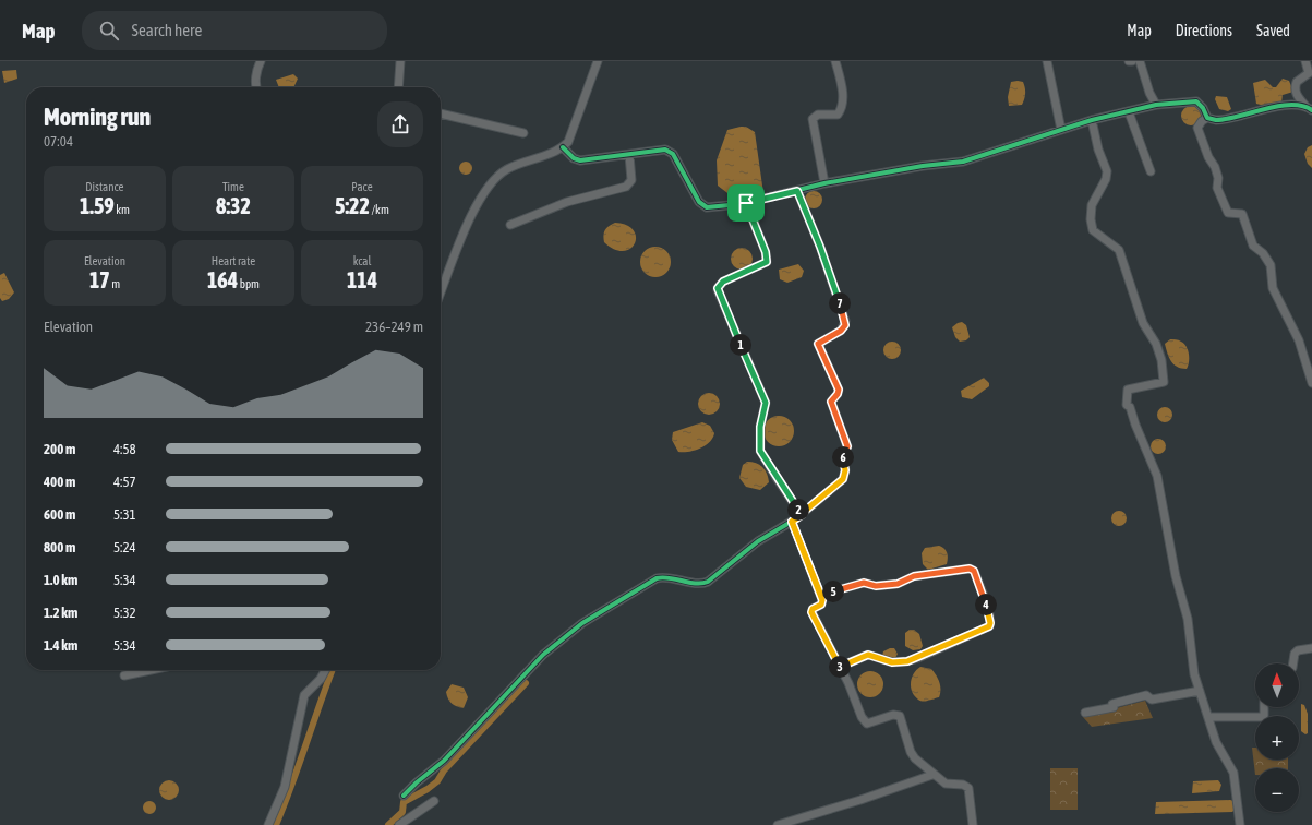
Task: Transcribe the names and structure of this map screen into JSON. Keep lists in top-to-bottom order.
{
  "north": "top",
  "page": {
    "header": "Map",
    "search": "Search here",
    "nav": ["Map", "Directions", "Saved"],
    "heading": ["Morning run", "07:04"],
    "stats": [
      ["Distance", "1.59 km"],
      ["Time", "8:32"],
      ["Pace", "5:22 /km"],
      ["Elevation", "17 m"],
      ["Heart rate", "164 bpm"],
      ["kcal", "114"]
    ],
    "pins": [
      "7",
      "1",
      "6",
      "2",
      "5",
      "4",
      "3"
    ],
    "chart": ["Elevation", "236–249 m"],
    "list": [
      {
        "name": "200 m",
        "note": "4:58"
      },
      {
        "name": "400 m",
        "note": "4:57"
      },
      {
        "name": "600 m",
        "note": "5:31"
      },
      {
        "name": "800 m",
        "note": "5:24"
      },
      {
        "name": "1.0 km",
        "note": "5:34"
      },
      {
        "name": "1.2 km",
        "note": "5:32"
      },
      {
        "name": "1.4 km",
        "note": "5:34"
      }
    ],
    "map_buttons": ["+", "−"]
  }
}
